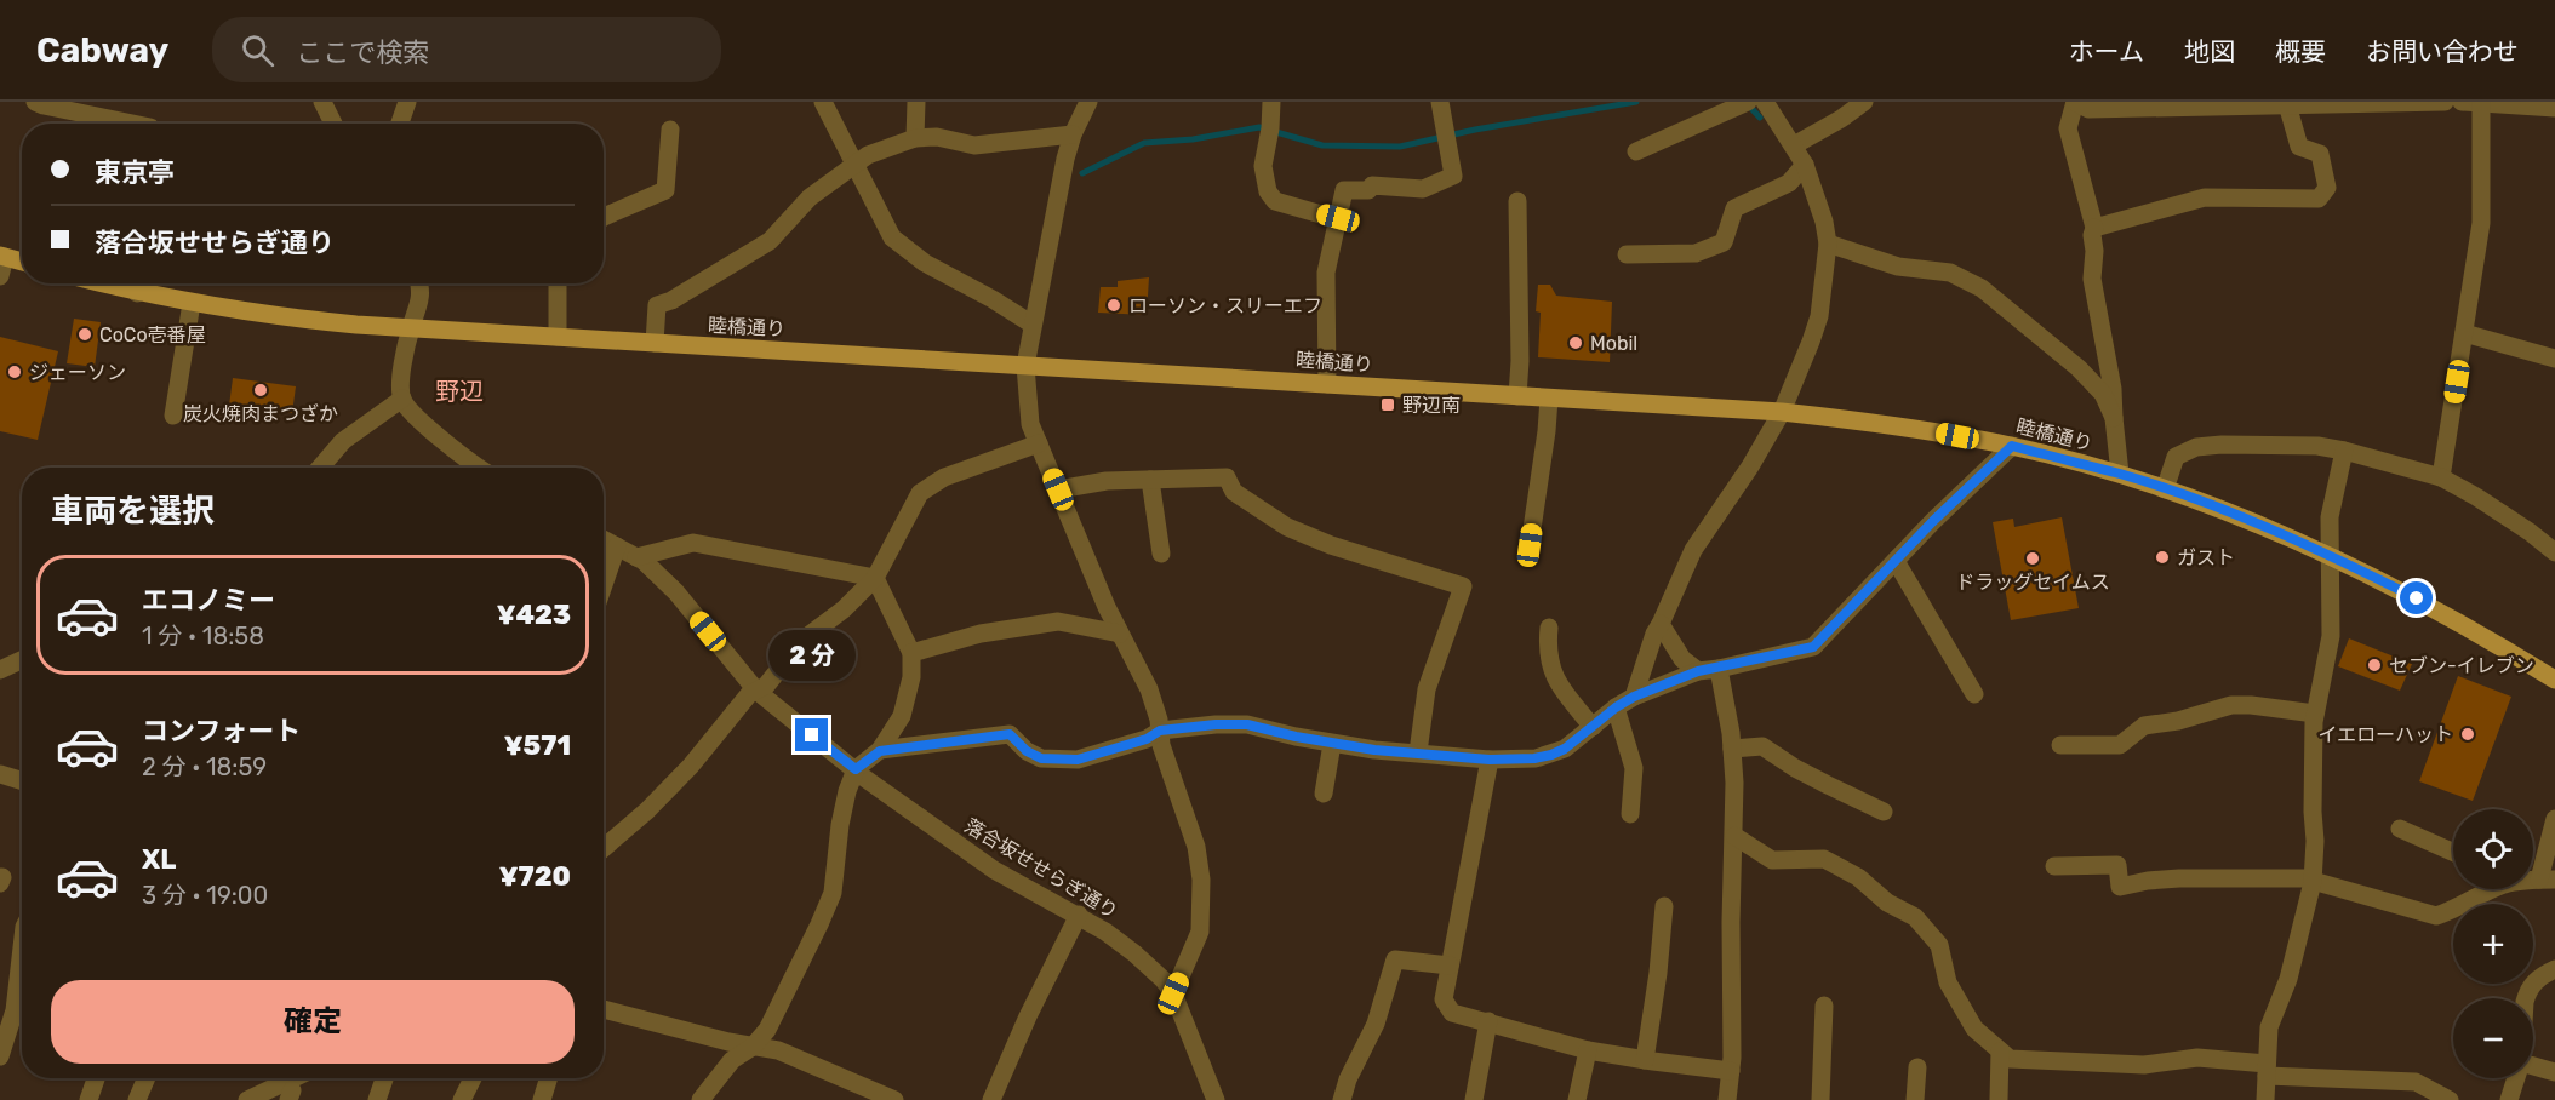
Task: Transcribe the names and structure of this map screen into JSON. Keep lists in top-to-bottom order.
{
  "streets": {
    "main road": ["睦橋通り"],
    "street": ["落合坂せせらぎ通り"]
  },
  "districts": ["野辺"],
  "places": {
    "other": [
      "ローソン・スリーエフ",
      "CoCo壱番屋",
      "Mobil",
      "ジェーソン",
      "炭火焼肉まつざか",
      "ガスト",
      "ドラッグセイムス",
      "セブン-イレブン",
      "イエローハット"
    ],
    "transit": ["野辺南"]
  },
  "page": {
    "header": "Cabway",
    "search": "ここで検索",
    "nav": [
      "ホーム",
      "地図",
      "概要",
      "お問い合わせ"
    ],
    "banner": ["東京亭", "落合坂せせらぎ通り"],
    "heading": "車両を選択",
    "list": [
      {
        "name": "エコノミー",
        "note": "1 分 · 18:58",
        "value": "¥423"
      },
      {
        "name": "コンフォート",
        "note": "2 分 · 18:59",
        "value": "¥571"
      },
      {
        "name": "XL",
        "note": "3 分 · 19:00",
        "value": "¥720"
      }
    ],
    "bubble": "2 分",
    "map_buttons": ["+", "−"],
    "buttons": "確定"
  }
}
